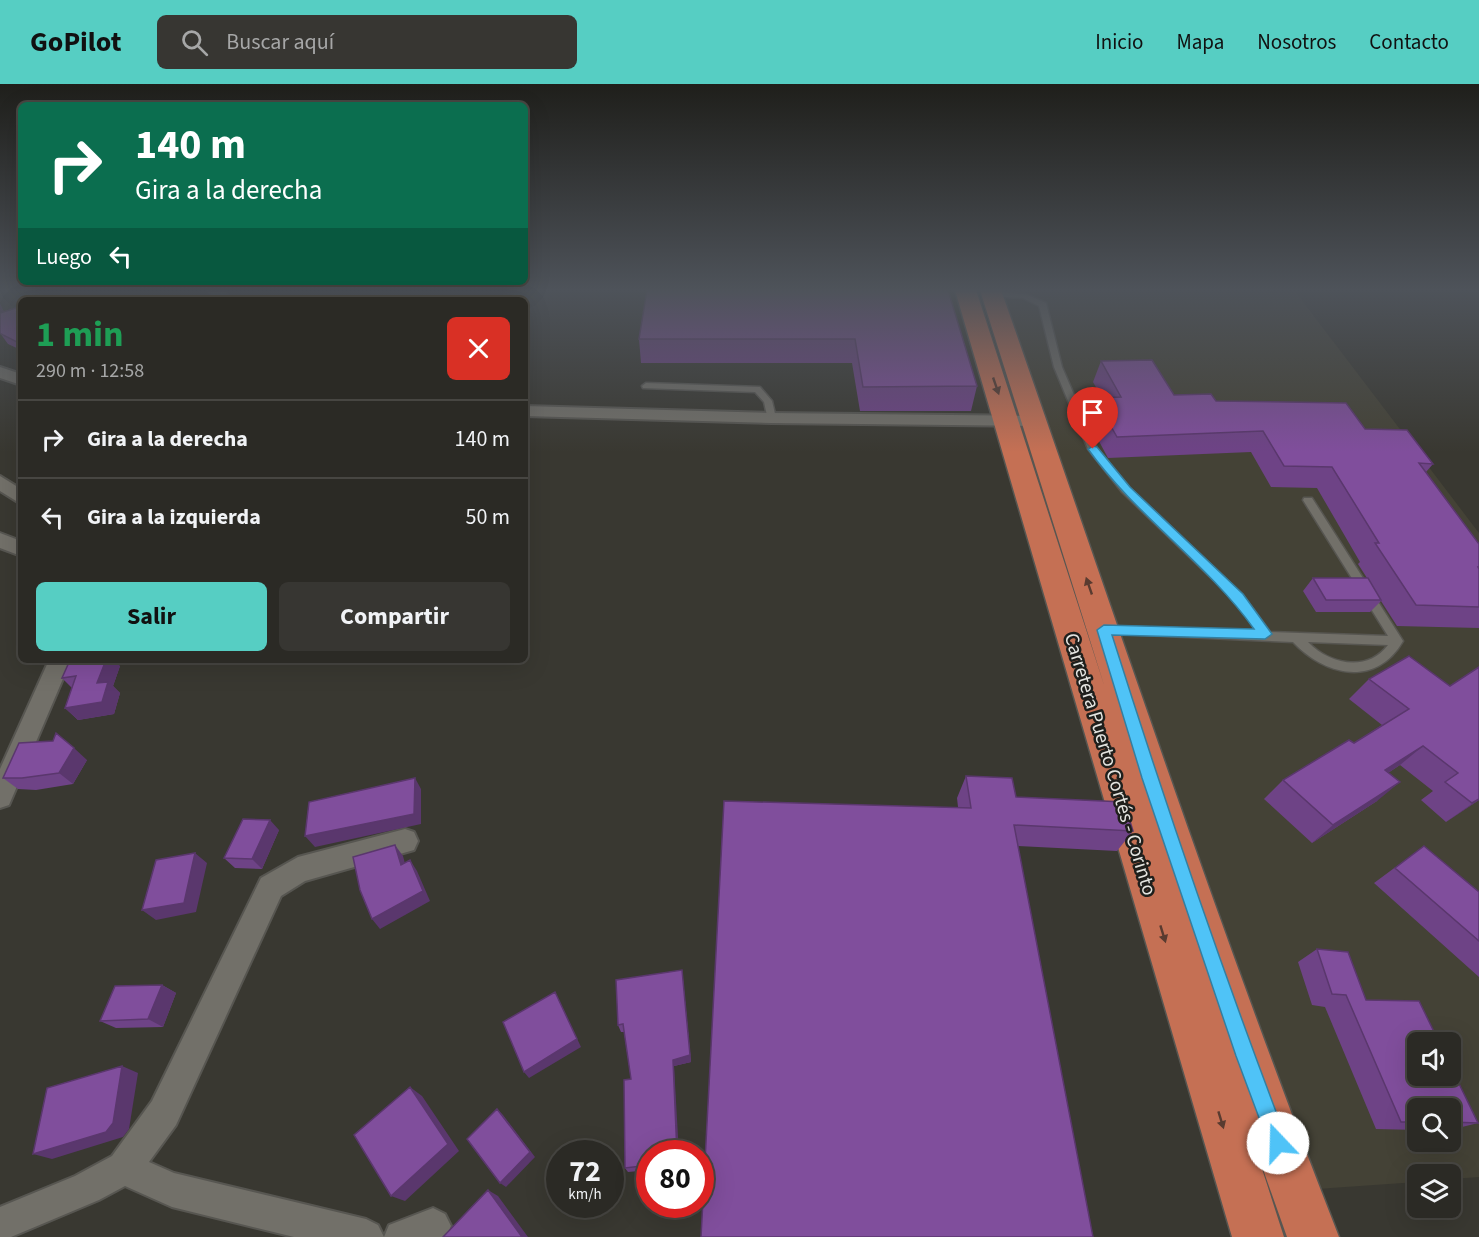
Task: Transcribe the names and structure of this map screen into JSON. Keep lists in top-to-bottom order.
{
  "streets": {
    "highway": ["Carretera Puerto Cortés - Corinto"]
  },
  "page": {
    "header": "GoPilot",
    "search": "Buscar aquí",
    "nav": [
      "Inicio",
      "Mapa",
      "Nosotros",
      "Contacto"
    ],
    "turn": ["140 m", "Gira a la derecha"],
    "then": "Luego",
    "heading": ["1 min", "290 m · 12:58"],
    "list": [
      {
        "name": "Gira a la derecha",
        "value": "140 m"
      },
      {
        "name": "Gira a la izquierda",
        "value": "50 m"
      }
    ],
    "buttons": ["Salir", "Compartir"],
    "speed": "72 km/h",
    "limit": "80"
  }
}
